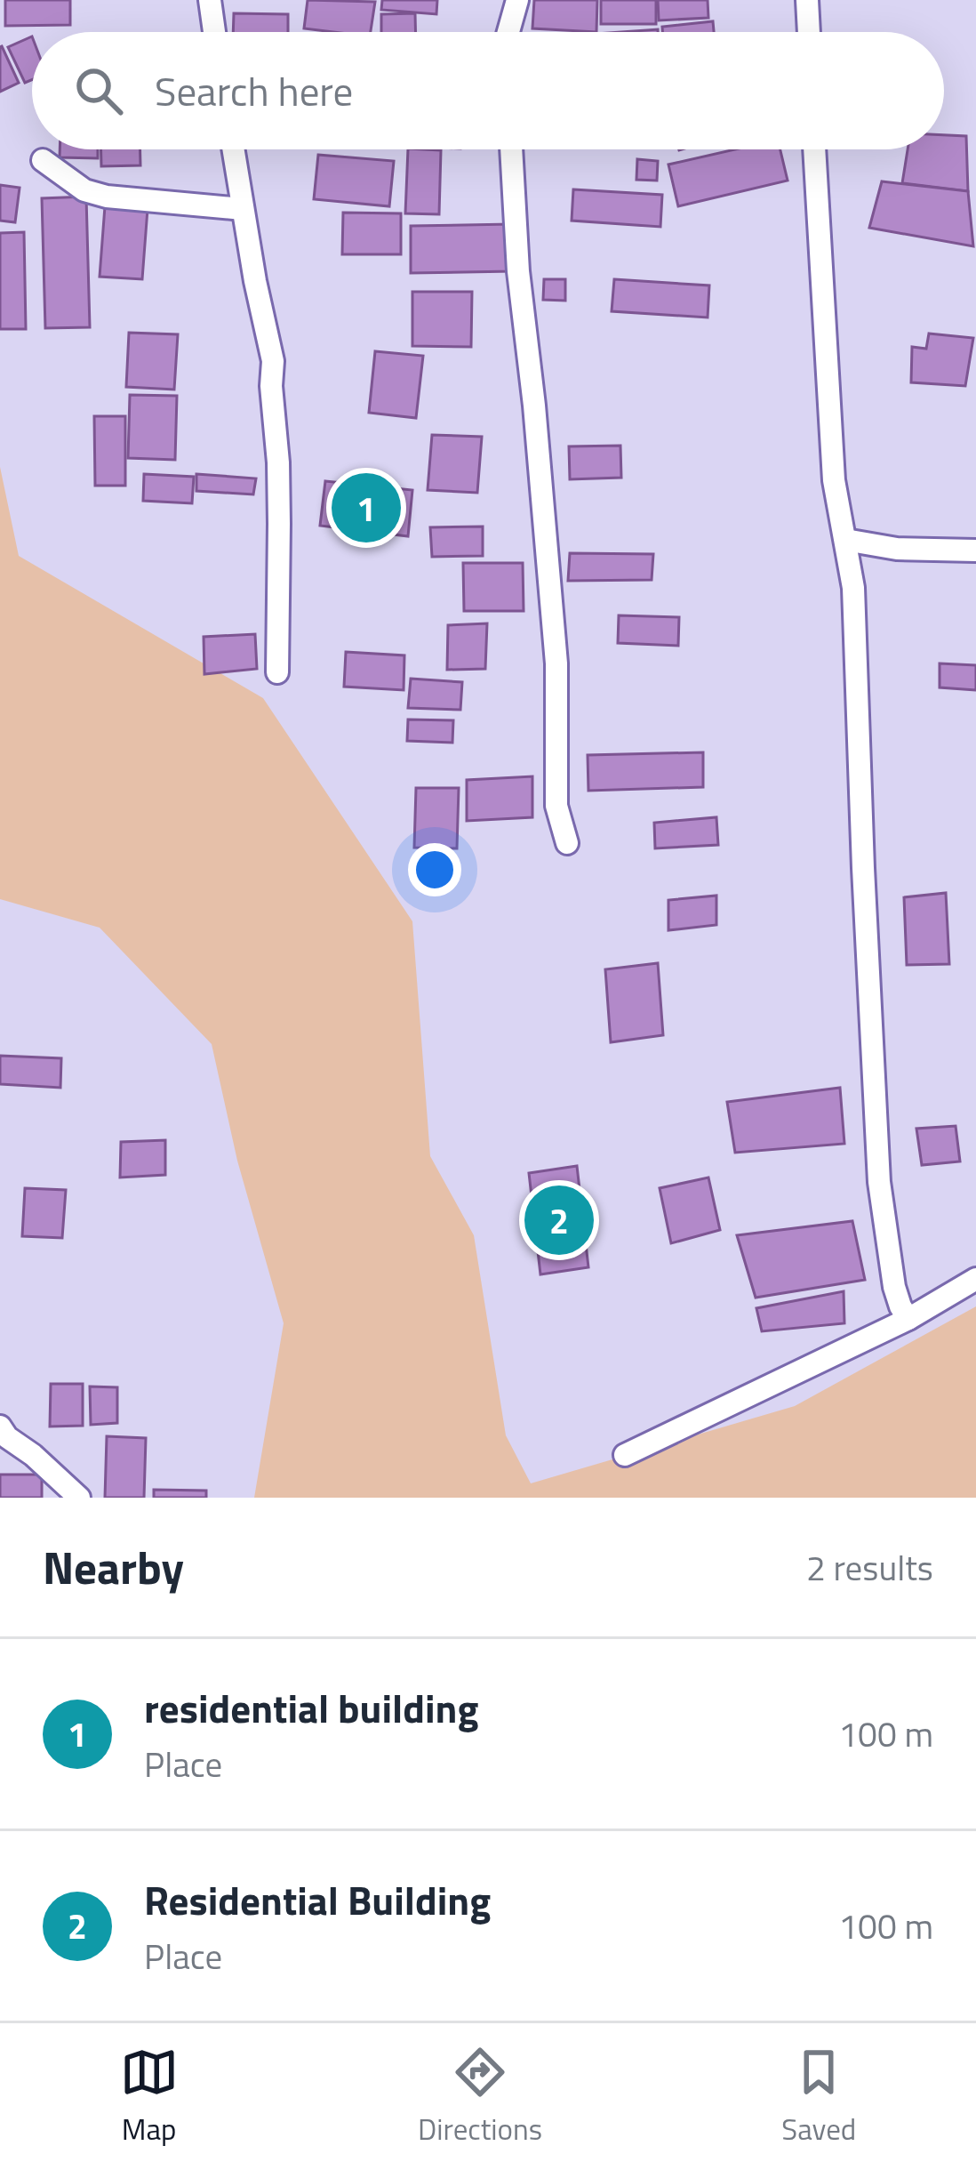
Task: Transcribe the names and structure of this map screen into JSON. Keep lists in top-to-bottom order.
{
  "page": {
    "search": "Search here",
    "pins": ["1", "2"],
    "heading": ["Nearby", "2 results"],
    "list": [
      {
        "mark": "1",
        "name": "residential building",
        "note": "Place",
        "value": "100 m"
      },
      {
        "mark": "2",
        "name": "Residential Building",
        "note": "Place",
        "value": "100 m"
      }
    ],
    "nav": ["Map", "Directions", "Saved"]
  }
}
